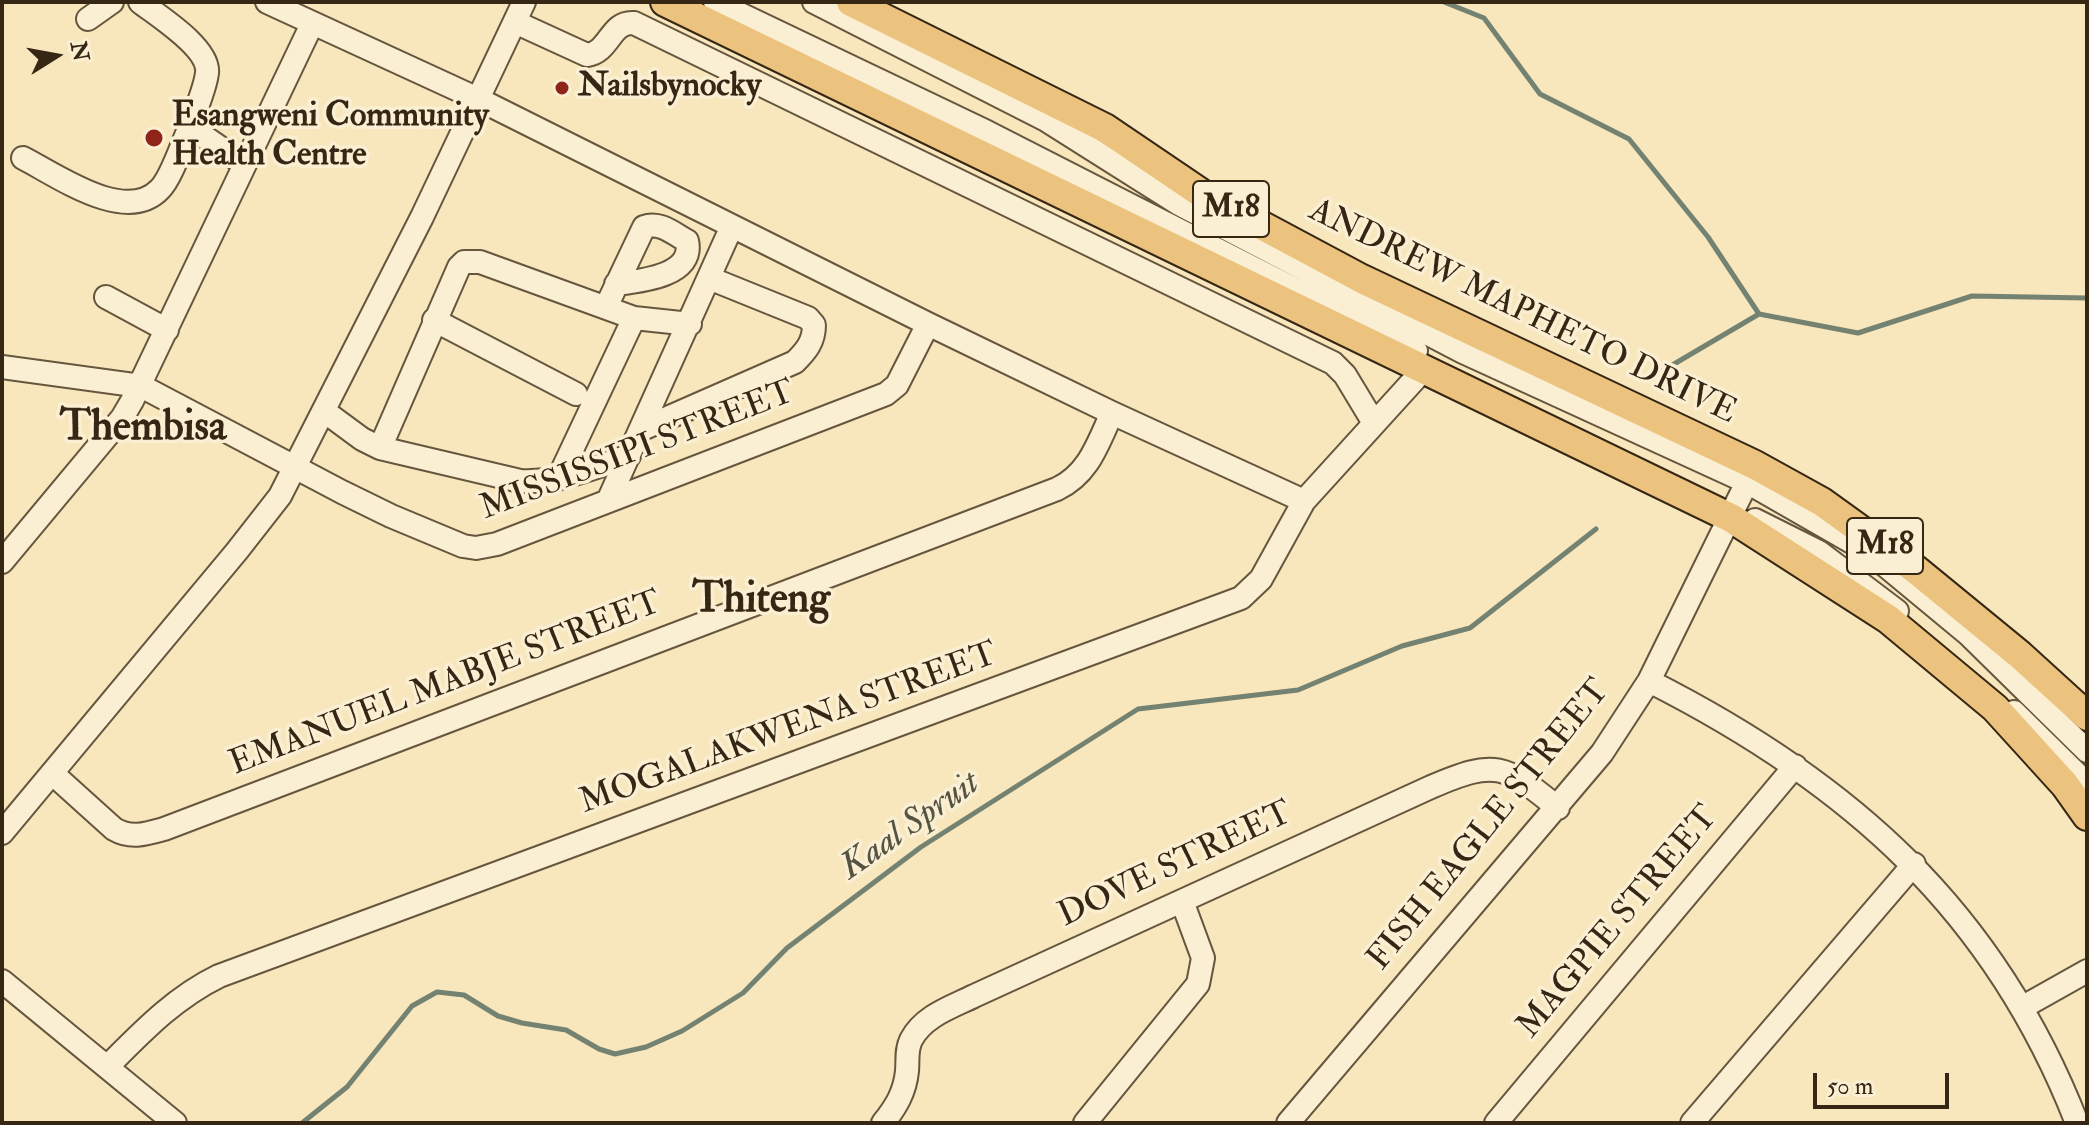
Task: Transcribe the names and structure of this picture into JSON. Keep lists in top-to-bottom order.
{
  "streets": {
    "main road": ["M18", "ANDREW MAPHETO DRIVE"],
    "street": [
      "MISSISSIPI STREET",
      "EMANUEL MABJE STREET",
      "MOGALAKWENA STREET",
      "FISH EAGLE STREET",
      "DOVE STREET",
      "MAGPIE STREET"
    ]
  },
  "crossings": [
    ["M18", "MOGALAKWENA STREET"],
    ["M18", "FISH EAGLE STREET"],
    ["ANDREW MAPHETO DRIVE", "FISH EAGLE STREET"],
    ["FISH EAGLE STREET", "DOVE STREET"]
  ],
  "districts": ["Thembisa", "Thiteng"],
  "water": ["Kaal Spruit"],
  "places": ["Nailsbynocky", "Esangweni Community Health Centre"],
  "scale_bar": "50 m",
  "north": "right"
}
